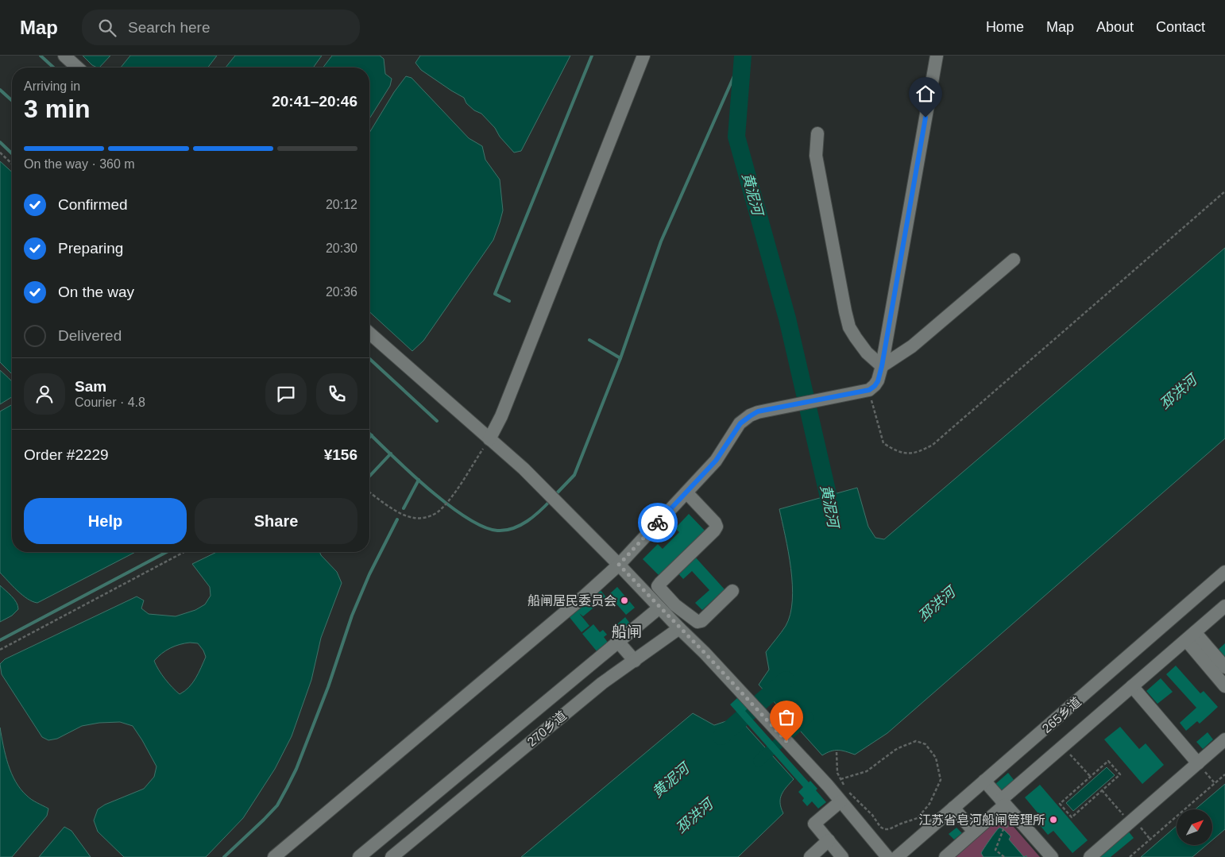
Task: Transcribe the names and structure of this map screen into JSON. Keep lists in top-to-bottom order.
{
  "streets": {
    "street": ["265乡道", "270乡道"]
  },
  "districts": ["船闸"],
  "water": ["黄泥河", "邳洪河"],
  "places": ["船闸居民委员会", "江苏省皂河船闸管理所"],
  "north": "top right",
  "page": {
    "header": "Map",
    "search": "Search here",
    "nav": [
      "Home",
      "Map",
      "About",
      "Contact"
    ],
    "heading": ["3 min", "Arriving in", "20:41–20:46"],
    "panel": [
      "Sam",
      "Courier · 4.8",
      "Order #2229",
      "¥156"
    ],
    "bar": "On the way · 360 m",
    "list": [
      ["Confirmed", "20:12"],
      ["Preparing", "20:30"],
      ["On the way", "20:36"],
      "Delivered"
    ],
    "buttons": ["Help", "Share"]
  }
}
